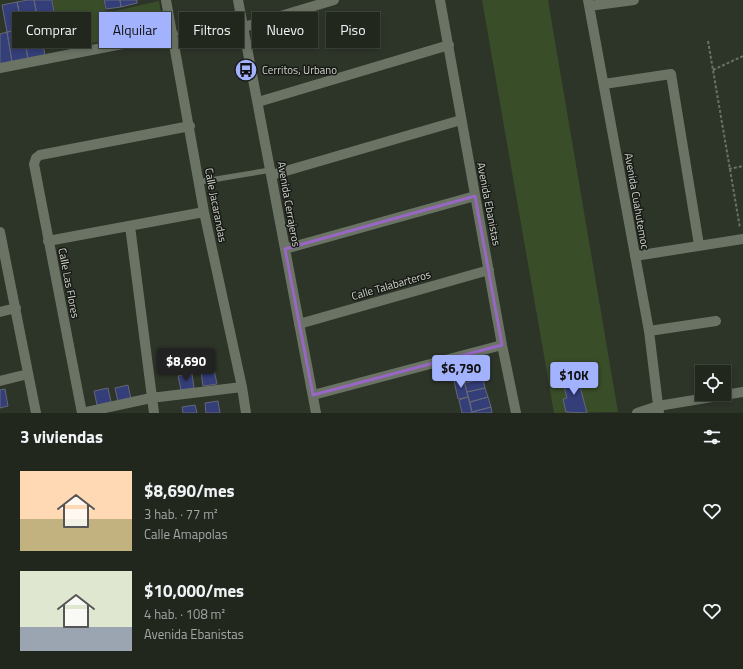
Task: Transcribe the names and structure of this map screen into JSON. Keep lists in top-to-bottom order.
{
  "streets": {
    "street": [
      "Avenida Cuahutemoc",
      "Avenida Cerrajeros",
      "Avenida Ebanistas",
      "Calle Jacarandas",
      "Calle Las Flores",
      "Calle Talabarteros"
    ]
  },
  "crossings": [
    ["Avenida Cerrajeros", "Calle Talabarteros"],
    ["Avenida Ebanistas", "Calle Talabarteros"],
    ["Calle Jacarandas", "Calle Las Flores"]
  ],
  "places": {
    "bus stop": ["Cerritos, Urbano"]
  },
  "page": {
    "chip": [
      "Comprar",
      "Alquilar",
      "Filtros",
      "Nuevo",
      "Piso"
    ],
    "price": ["$8,690", "$6,790", "$10K"],
    "heading": "3 viviendas",
    "list": [
      {
        "name": "$8,690/mes",
        "note": "3 hab. · 77 m² · Calle Amapolas"
      },
      {
        "name": "$10,000/mes",
        "note": "4 hab. · 108 m² · Avenida Ebanistas"
      }
    ]
  }
}
